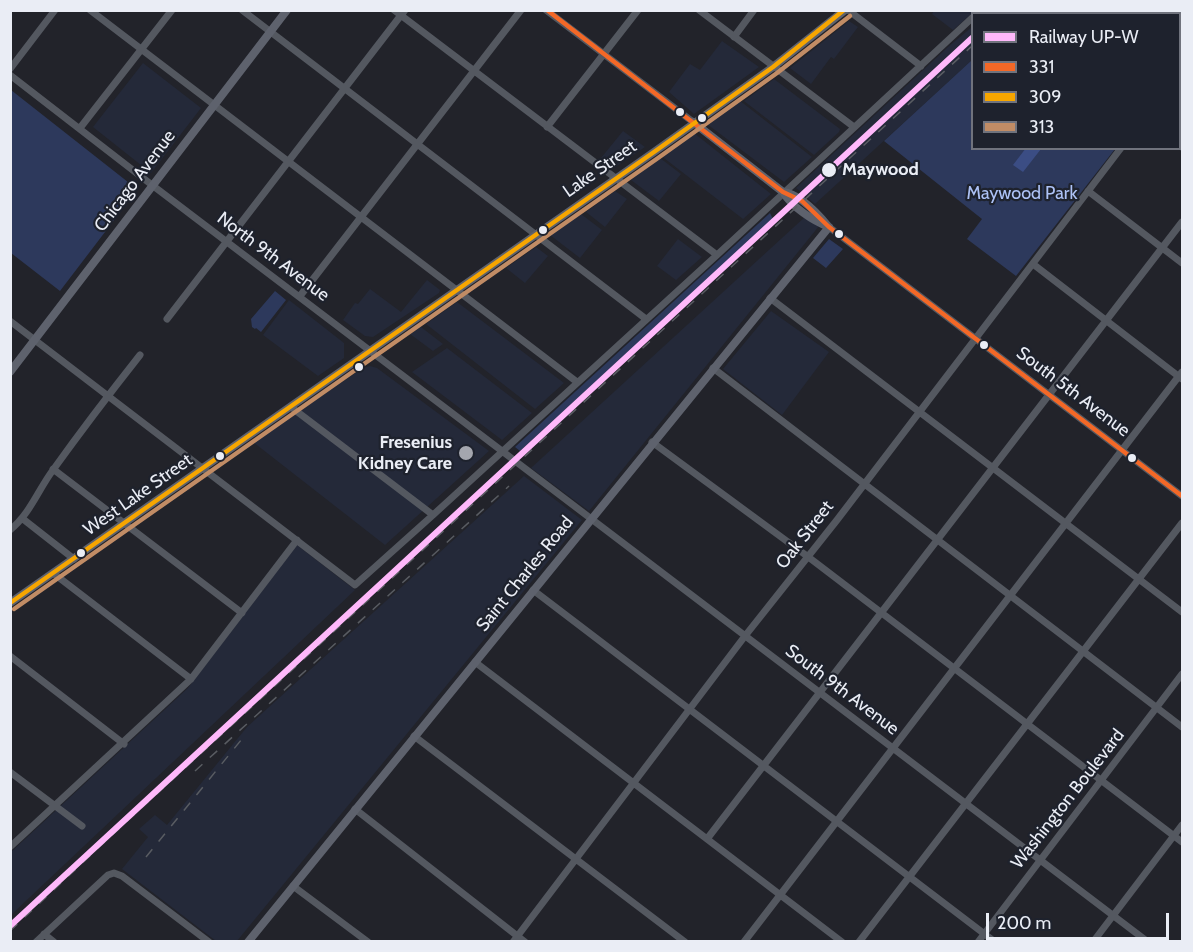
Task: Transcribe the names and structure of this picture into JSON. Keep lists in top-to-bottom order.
{
  "streets": {
    "main road": [
      "Lake Street",
      "Chicago Avenue",
      "South 5th Avenue",
      "West Lake Street",
      "Saint Charles Road"
    ],
    "street": [
      "North 9th Avenue",
      "Oak Street",
      "South 9th Avenue",
      "Washington Boulevard"
    ]
  },
  "crossings": [
    ["Lake Street", "North 9th Avenue"],
    ["Lake Street", "South 5th Avenue"],
    ["Lake Street", "West Lake Street"],
    ["Chicago Avenue", "North 9th Avenue"],
    ["North 9th Avenue", "West Lake Street"],
    ["North 9th Avenue", "South 9th Avenue"],
    ["South 5th Avenue", "Oak Street"],
    ["South 5th Avenue", "Saint Charles Road"],
    ["Oak Street", "South 9th Avenue"],
    ["Saint Charles Road", "South 9th Avenue"],
    ["South 9th Avenue", "Washington Boulevard"]
  ],
  "parks": ["Maywood Park"],
  "places": ["Maywood", "Fresenius Kidney Care"],
  "lines": [
    "transit line 331",
    "transit line 309",
    "transit line 313",
    "rail line UP-W"
  ],
  "legend": [
    "Railway UP-W",
    "331",
    "309",
    "313"
  ],
  "scale_bar": "200 m"
}
